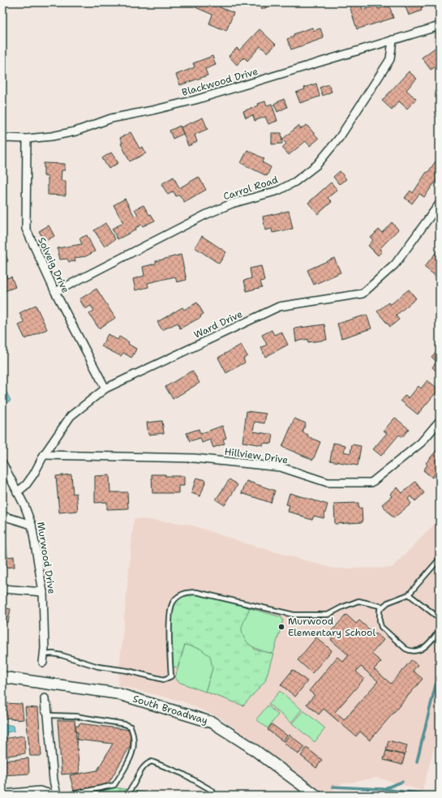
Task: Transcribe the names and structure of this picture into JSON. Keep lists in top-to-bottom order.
{
  "streets": {
    "main road": ["South Broadway"],
    "street": [
      "Blackwood Drive",
      "Carrol Road",
      "Solveig Drive",
      "Ward Drive",
      "Hillview Drive",
      "Murwood Drive"
    ]
  },
  "crossings": [
    ["Blackwood Drive", "Carrol Road"],
    ["Blackwood Drive", "Solveig Drive"],
    ["Carrol Road", "Solveig Drive"],
    ["Solveig Drive", "Ward Drive"],
    ["Ward Drive", "Hillview Drive"],
    ["Ward Drive", "Murwood Drive"]
  ],
  "places": ["Murwood Elementary School"]
}
